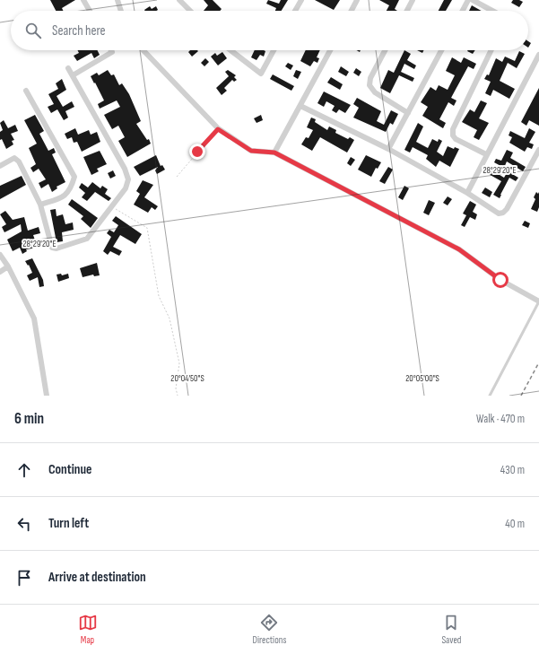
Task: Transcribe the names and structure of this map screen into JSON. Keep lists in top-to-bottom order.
{
  "page": {
    "search": "Search here",
    "heading": ["6 min", "Walk · 470 m"],
    "list": [
      ["Continue", "430 m"],
      ["Turn left", "40 m"],
      "Arrive at destination"
    ],
    "nav": ["Map", "Directions", "Saved"]
  },
  "coordinates": ["28°29'20\"E", "20°04'50\"S", "20°05'00\"S"]
}
